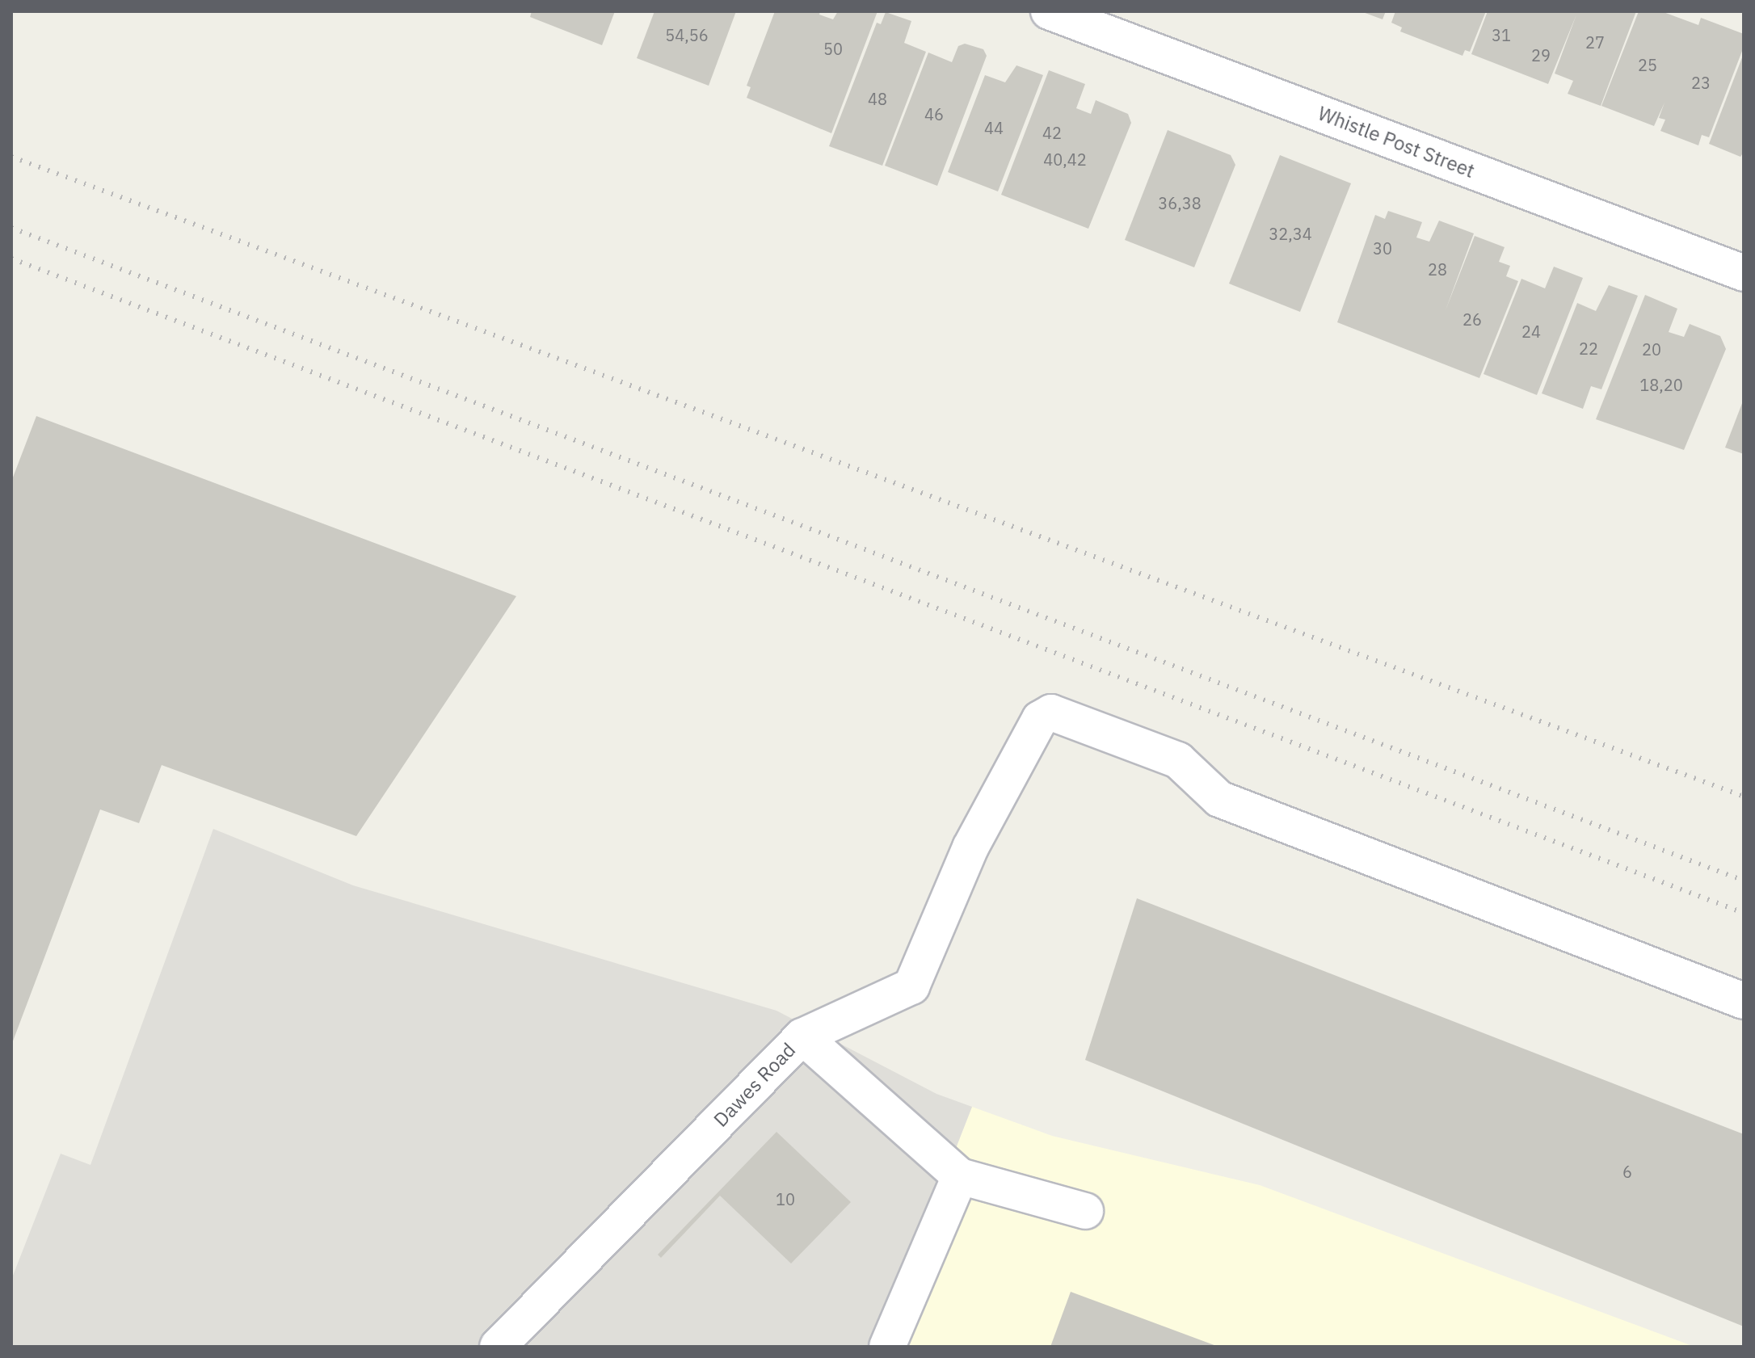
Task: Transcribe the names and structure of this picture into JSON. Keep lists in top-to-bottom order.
{
  "streets": {
    "street": ["Whistle Post Street", "Dawes Road"]
  },
  "house_numbers": [
    "54,56",
    "31",
    "27",
    "50",
    "29",
    "25",
    "23",
    "48",
    "46",
    "44",
    "42",
    "40,42",
    "36,38",
    "32,34",
    "30",
    "28",
    "26",
    "24",
    "22",
    "20",
    "18,20",
    "6",
    "10"
  ]
}
